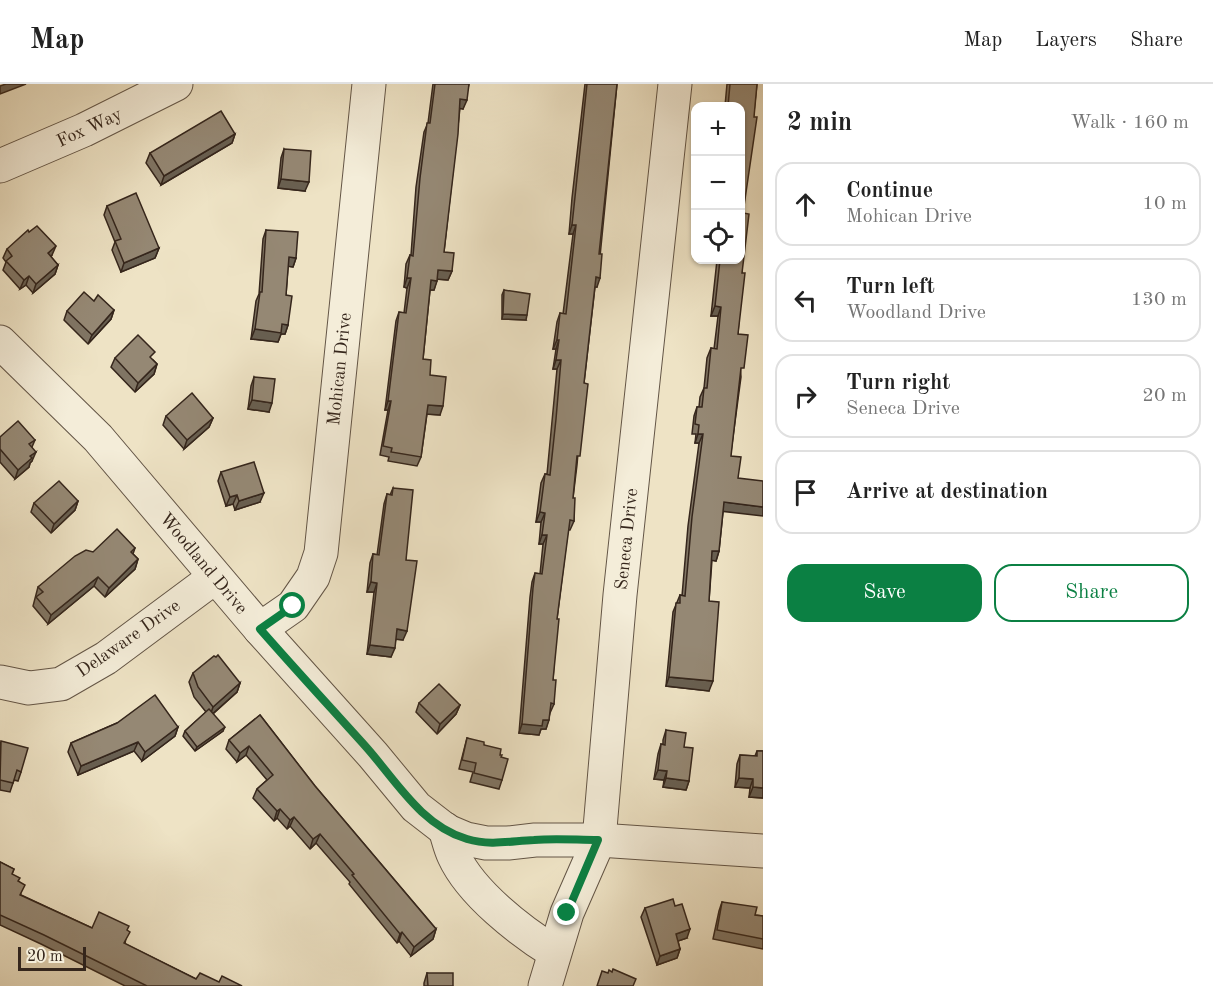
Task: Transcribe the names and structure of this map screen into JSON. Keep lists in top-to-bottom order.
{
  "streets": {
    "street": [
      "Fox Way",
      "Mohican Drive",
      "Seneca Drive",
      "Woodland Drive",
      "Delaware Drive"
    ]
  },
  "crossings": [
    ["Mohican Drive", "Woodland Drive"],
    ["Seneca Drive", "Woodland Drive"],
    ["Woodland Drive", "Delaware Drive"]
  ],
  "scale_bar": "20 m",
  "page": {
    "header": "Map",
    "nav": ["Map", "Layers", "Share"],
    "heading": ["2 min", "Walk · 160 m"],
    "map_buttons": ["+", "−"],
    "list": [
      ["Continue", "Mohican Drive", "10 m"],
      ["Turn left", "Woodland Drive", "130 m"],
      ["Turn right", "Seneca Drive", "20 m"],
      "Arrive at destination"
    ],
    "buttons": ["Save", "Share"],
    "scale": "20 m"
  }
}
